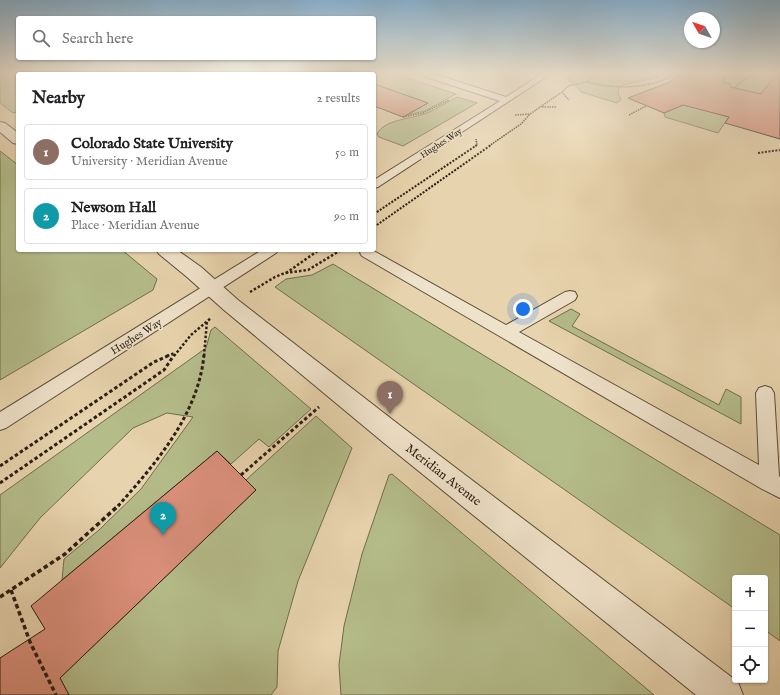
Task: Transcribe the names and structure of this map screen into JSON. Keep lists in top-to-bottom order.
{
  "streets": {
    "street": ["Meridian Avenue"],
    "lane": ["Hughes Way"]
  },
  "crossings": [
    ["Hughes Way", "Meridian Avenue"]
  ],
  "north": "top left",
  "page": {
    "search": "Search here",
    "heading": ["Nearby", "2 results"],
    "list": [
      {
        "mark": "1",
        "name": "Colorado State University",
        "note": "University · Meridian Avenue",
        "value": "50 m"
      },
      {
        "mark": "2",
        "name": "Newsom Hall",
        "note": "Place · Meridian Avenue",
        "value": "90 m"
      }
    ],
    "pins": ["1", "2"],
    "map_buttons": ["+", "−"]
  }
}
